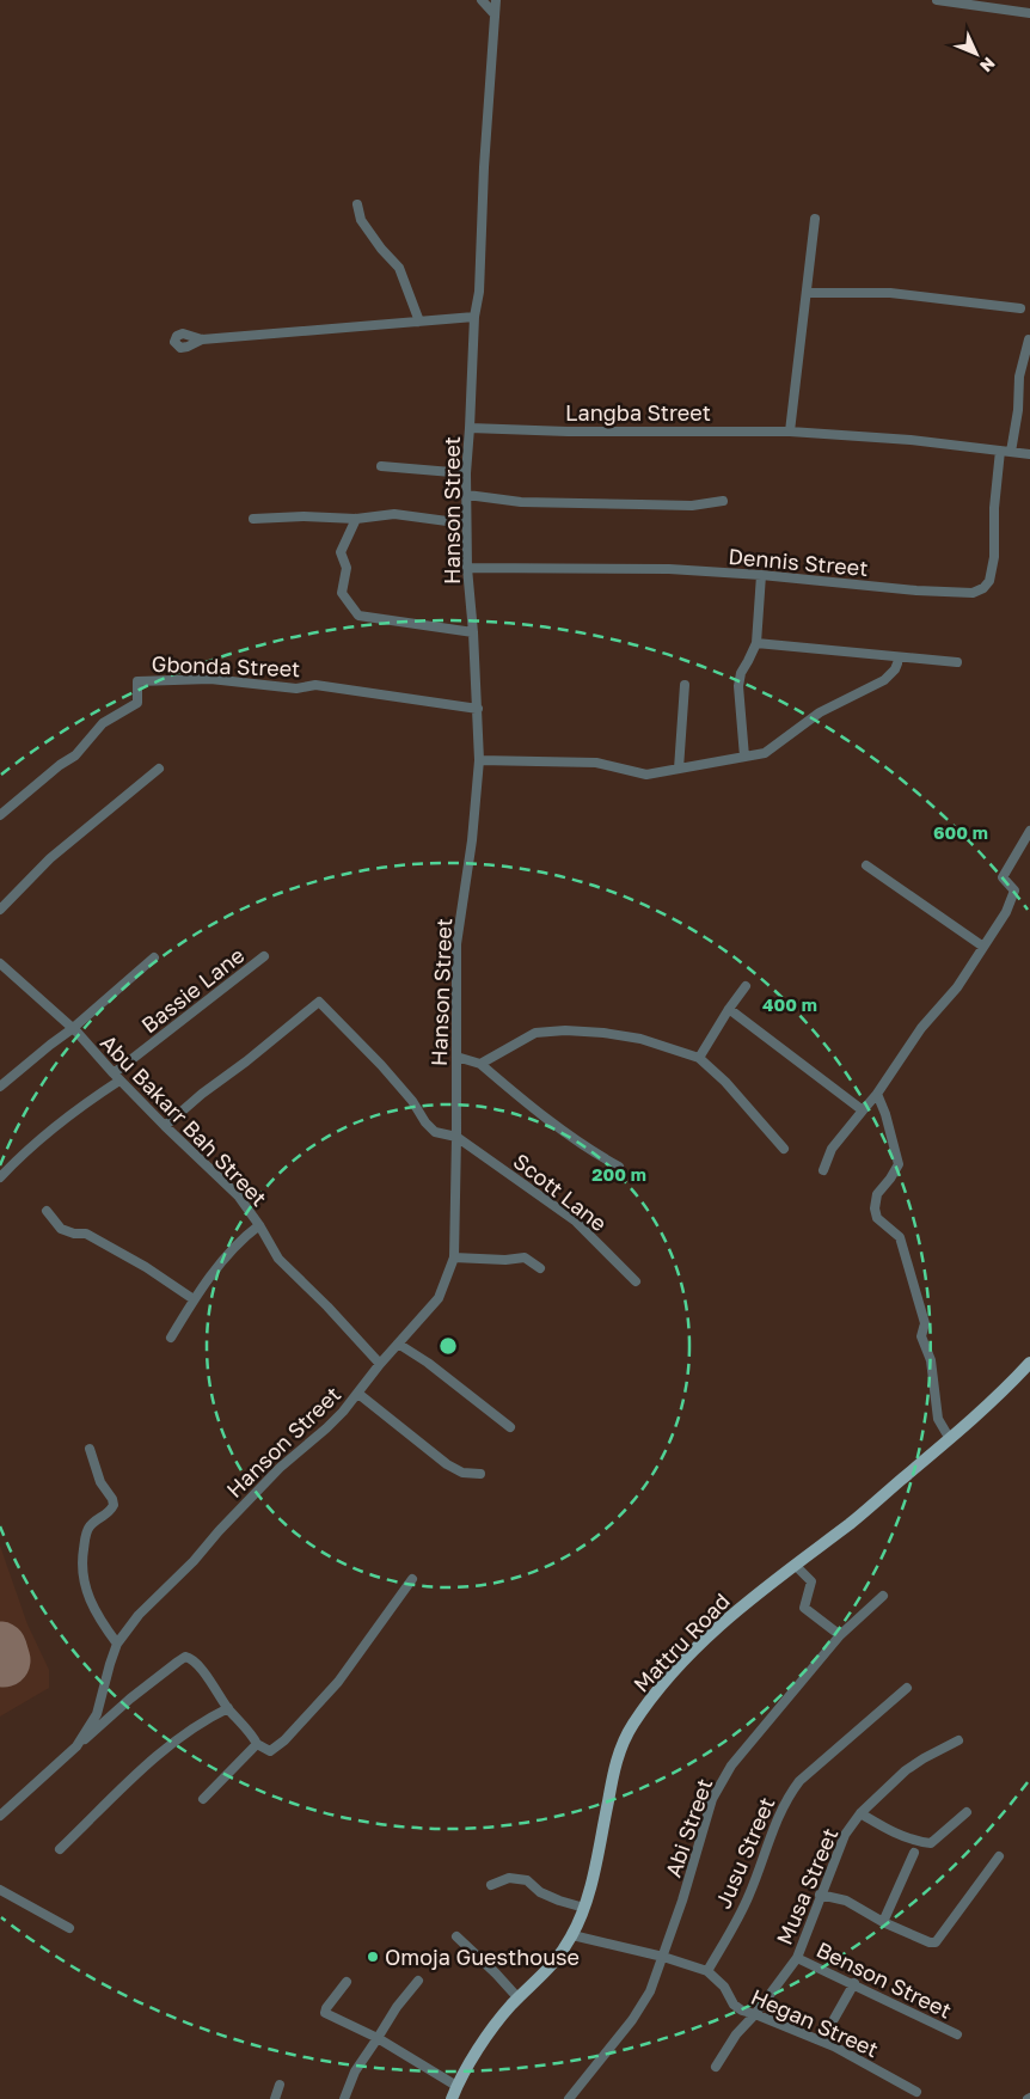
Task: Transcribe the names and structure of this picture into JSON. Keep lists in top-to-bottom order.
{
  "streets": {
    "main road": ["Mattru Road"],
    "street": [
      "Langba Street",
      "Hanson Street",
      "Dennis Street",
      "Gbonda Street",
      "Bassie Lane",
      "Abu Bakarr Bah Street",
      "Scott Lane",
      "Abi Street",
      "Jusu Street",
      "Musa Street",
      "Benson Street",
      "Hegan Street"
    ]
  },
  "crossings": [
    ["Langba Street", "Hanson Street"],
    ["Langba Street", "Dennis Street"],
    ["Hanson Street", "Dennis Street"],
    ["Hanson Street", "Gbonda Street"],
    ["Hanson Street", "Abu Bakarr Bah Street"],
    ["Hanson Street", "Scott Lane"],
    ["Bassie Lane", "Abu Bakarr Bah Street"],
    ["Abu Bakarr Bah Street", "Scott Lane"],
    ["Mattru Road", "Hegan Street"],
    ["Abi Street", "Hegan Street"],
    ["Jusu Street", "Hegan Street"],
    ["Musa Street", "Benson Street"],
    ["Musa Street", "Hegan Street"]
  ],
  "places": ["Omoja Guesthouse"],
  "north": "bottom right",
  "rings": ["600 m", "400 m", "200 m"]
}
